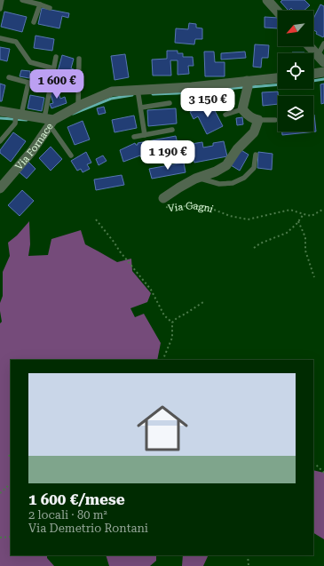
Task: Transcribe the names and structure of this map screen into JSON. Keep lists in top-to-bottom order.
{
  "streets": {
    "street": ["Via Fornace", "Via Gagni"]
  },
  "north": "bottom left",
  "page": {
    "price": ["1 600 €", "3 150 €", "1 190 €"],
    "list": [
      {
        "name": "1 600 €/mese",
        "note": "2 locali · 80 m² · Via Demetrio Rontani"
      }
    ]
  }
}
